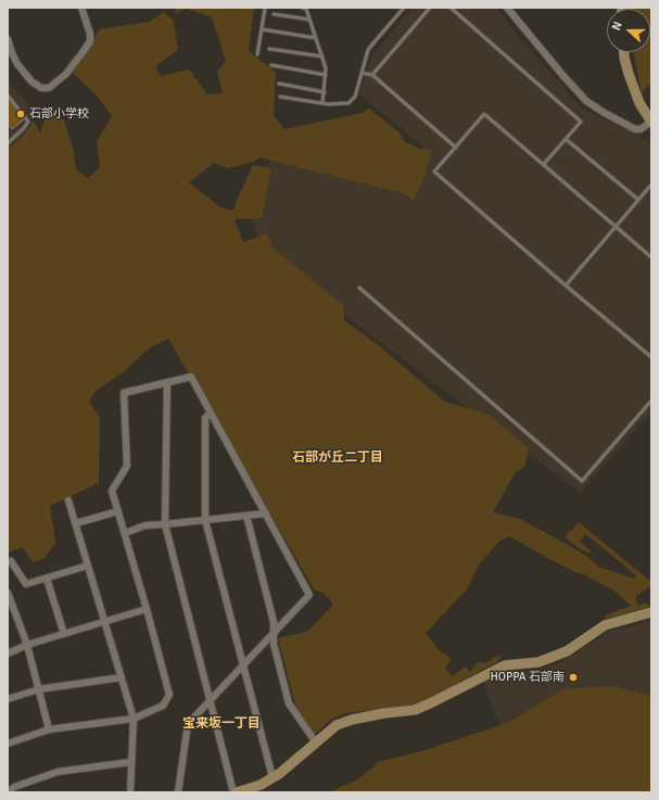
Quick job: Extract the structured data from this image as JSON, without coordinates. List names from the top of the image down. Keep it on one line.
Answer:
{"districts":["石部が丘二丁目","宝来坂一丁目"],"places":["石部小学校","HOPPA 石部南"],"north":"left"}
